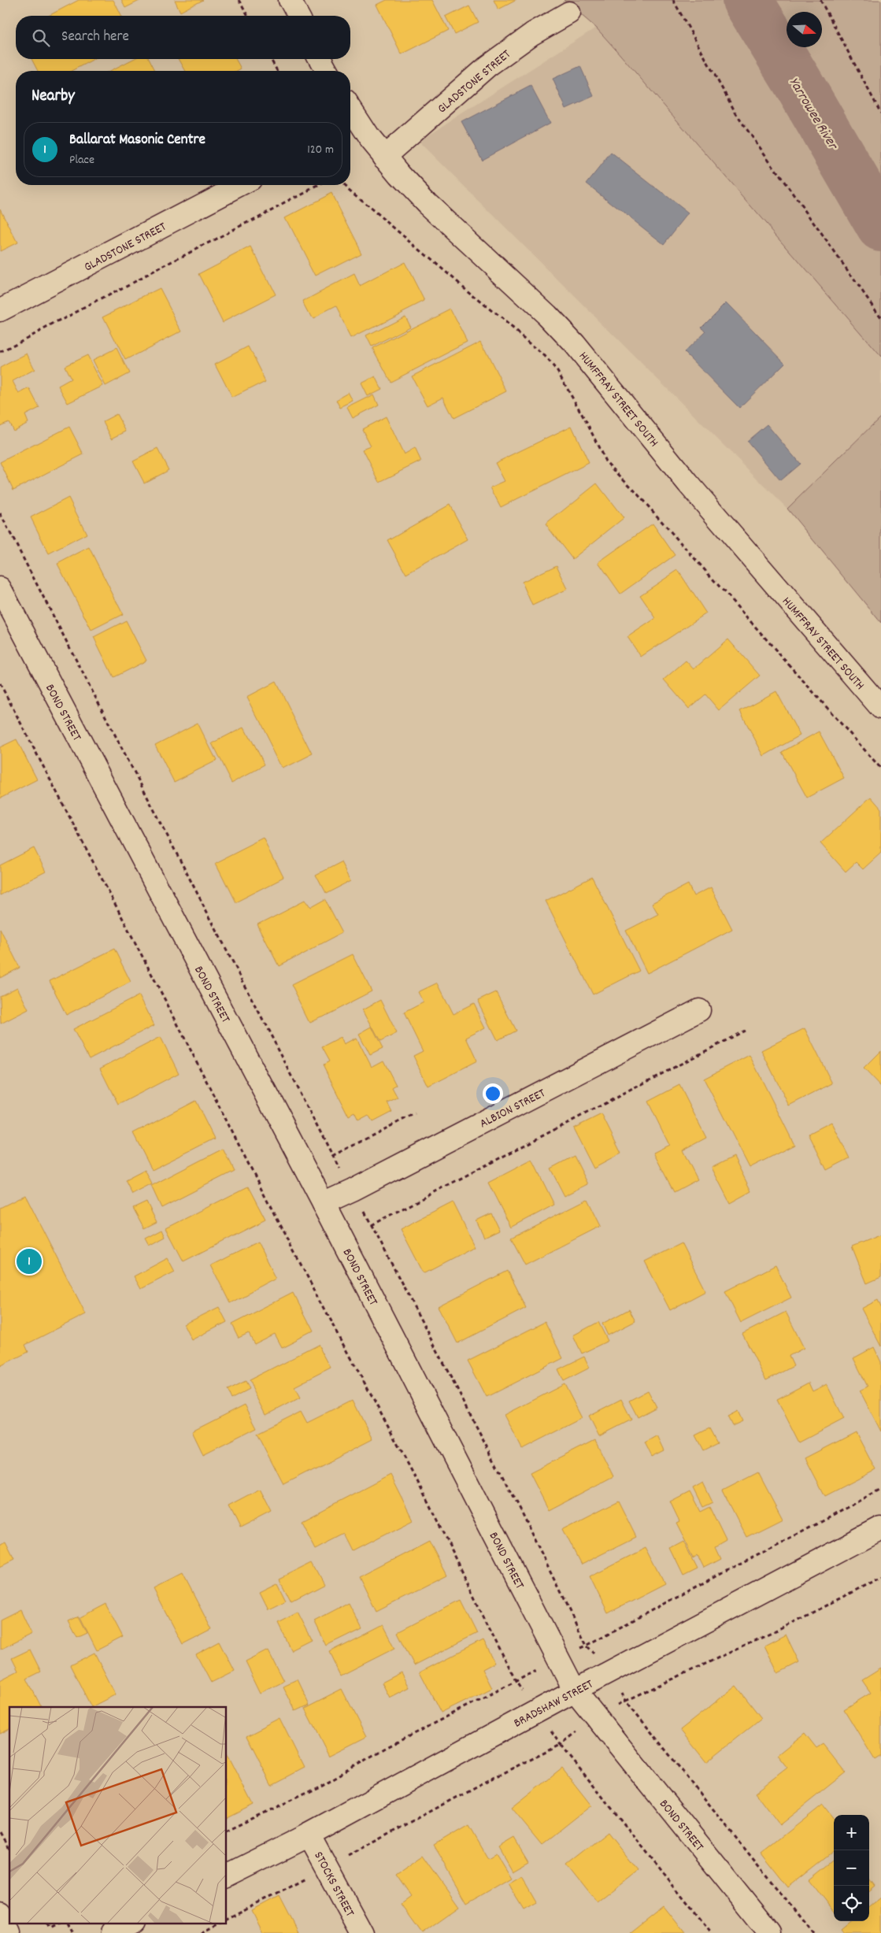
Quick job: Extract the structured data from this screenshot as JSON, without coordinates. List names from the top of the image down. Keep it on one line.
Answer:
{"streets":{"street":["GLADSTONE STREET","HUMFFRAY STREET SOUTH","BOND STREET","ALBION STREET","BRADSHAW STREET","STOCKS STREET"]},"crossings":[["GLADSTONE STREET","HUMFFRAY STREET SOUTH"],["BOND STREET","ALBION STREET"],["BOND STREET","BRADSHAW STREET"],["BRADSHAW STREET","STOCKS STREET"]],"water":["Yarrowee River"],"north":"right","page":{"search":"Search here","heading":"Nearby","list":[{"mark":"1","name":"Ballarat Masonic Centre","note":"Place","value":"120 m"}],"pins":"1","map_buttons":["+","−"]}}
